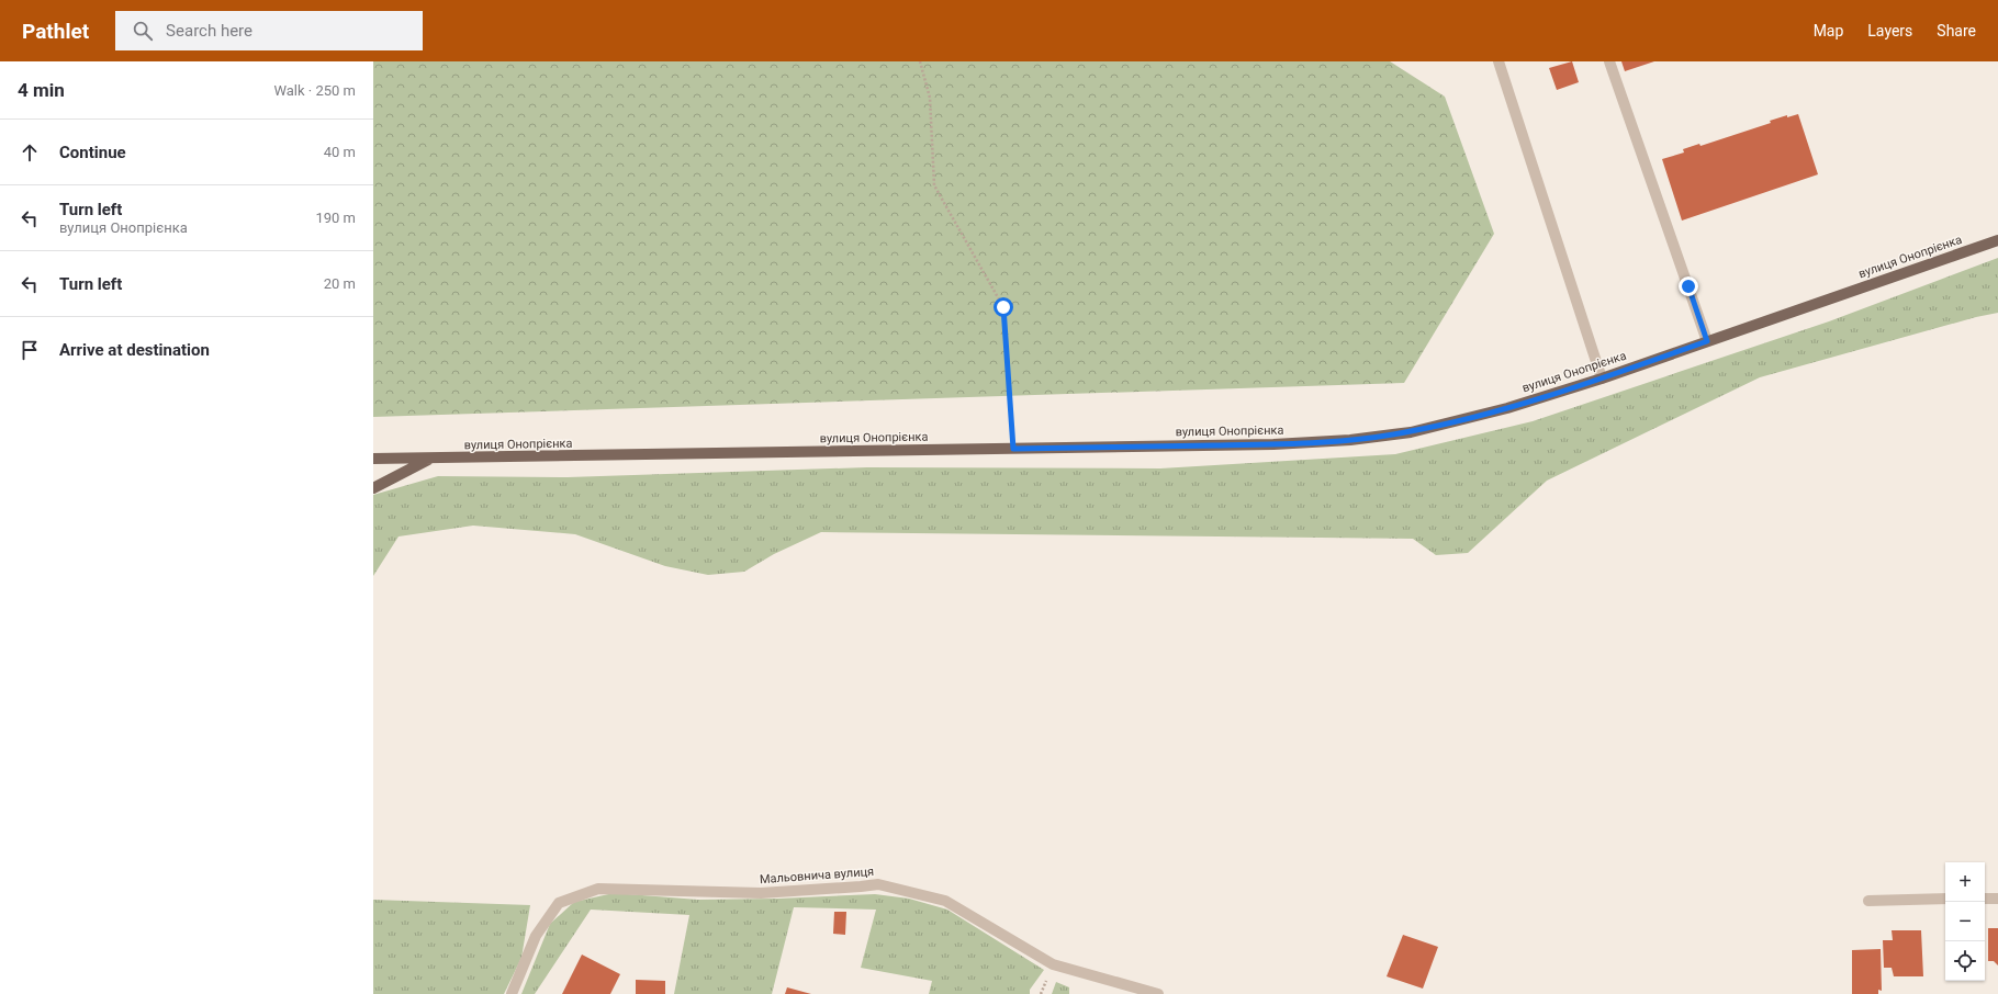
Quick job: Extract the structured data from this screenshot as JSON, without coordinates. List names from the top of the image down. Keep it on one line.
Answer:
{"streets":{"main road":["вулиця Онопрієнка"],"street":["Мальовнича вулиця"]},"page":{"header":"Pathlet","search":"Search here","nav":["Map","Layers","Share"],"heading":["4 min","Walk · 250 m"],"list":[["Continue","40 m"],["Turn left","вулиця Онопрієнка","190 m"],["Turn left","20 m"],"Arrive at destination"],"map_buttons":["+","−"]}}
